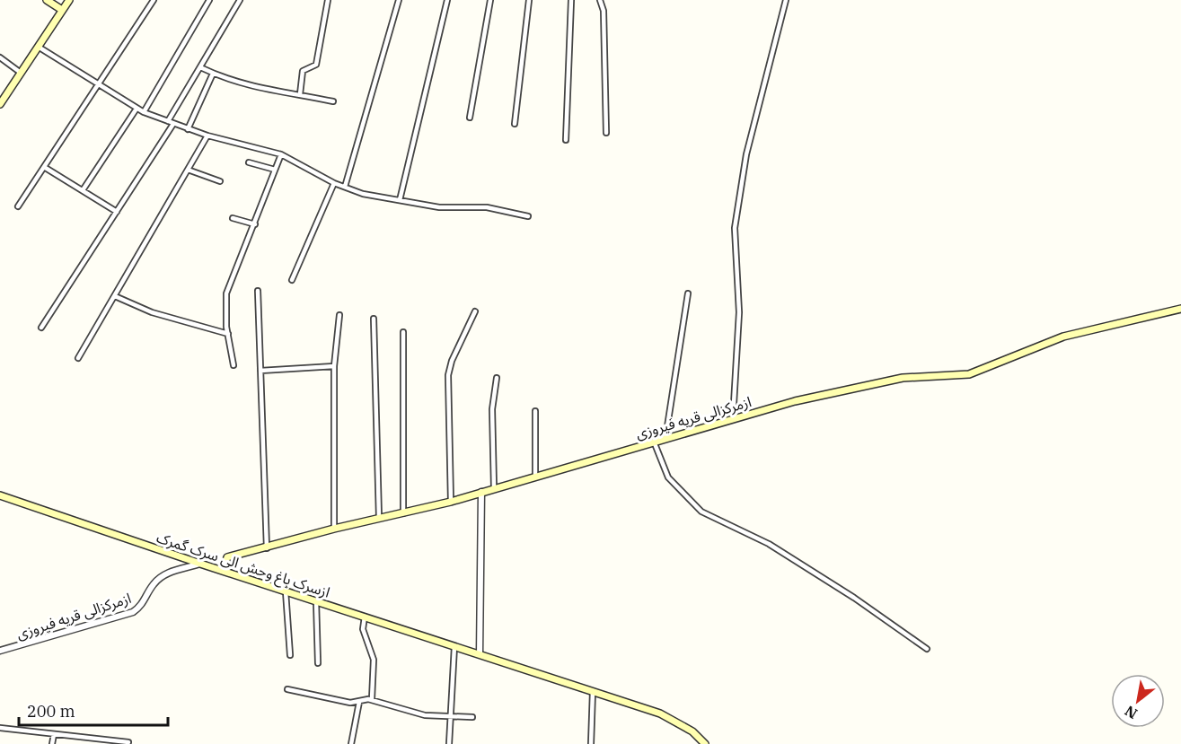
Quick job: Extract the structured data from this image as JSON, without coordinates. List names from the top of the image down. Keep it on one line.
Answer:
{"streets":{"main road":["ازمرکزالی قریه فیروزی","ازسرک باغ وحش الی سرک گمرک"]},"crossings":[["ازمرکزالی قریه فیروزی","ازسرک باغ وحش الی سرک گمرک"]],"scale_bar":"200 m","north":"bottom left"}
